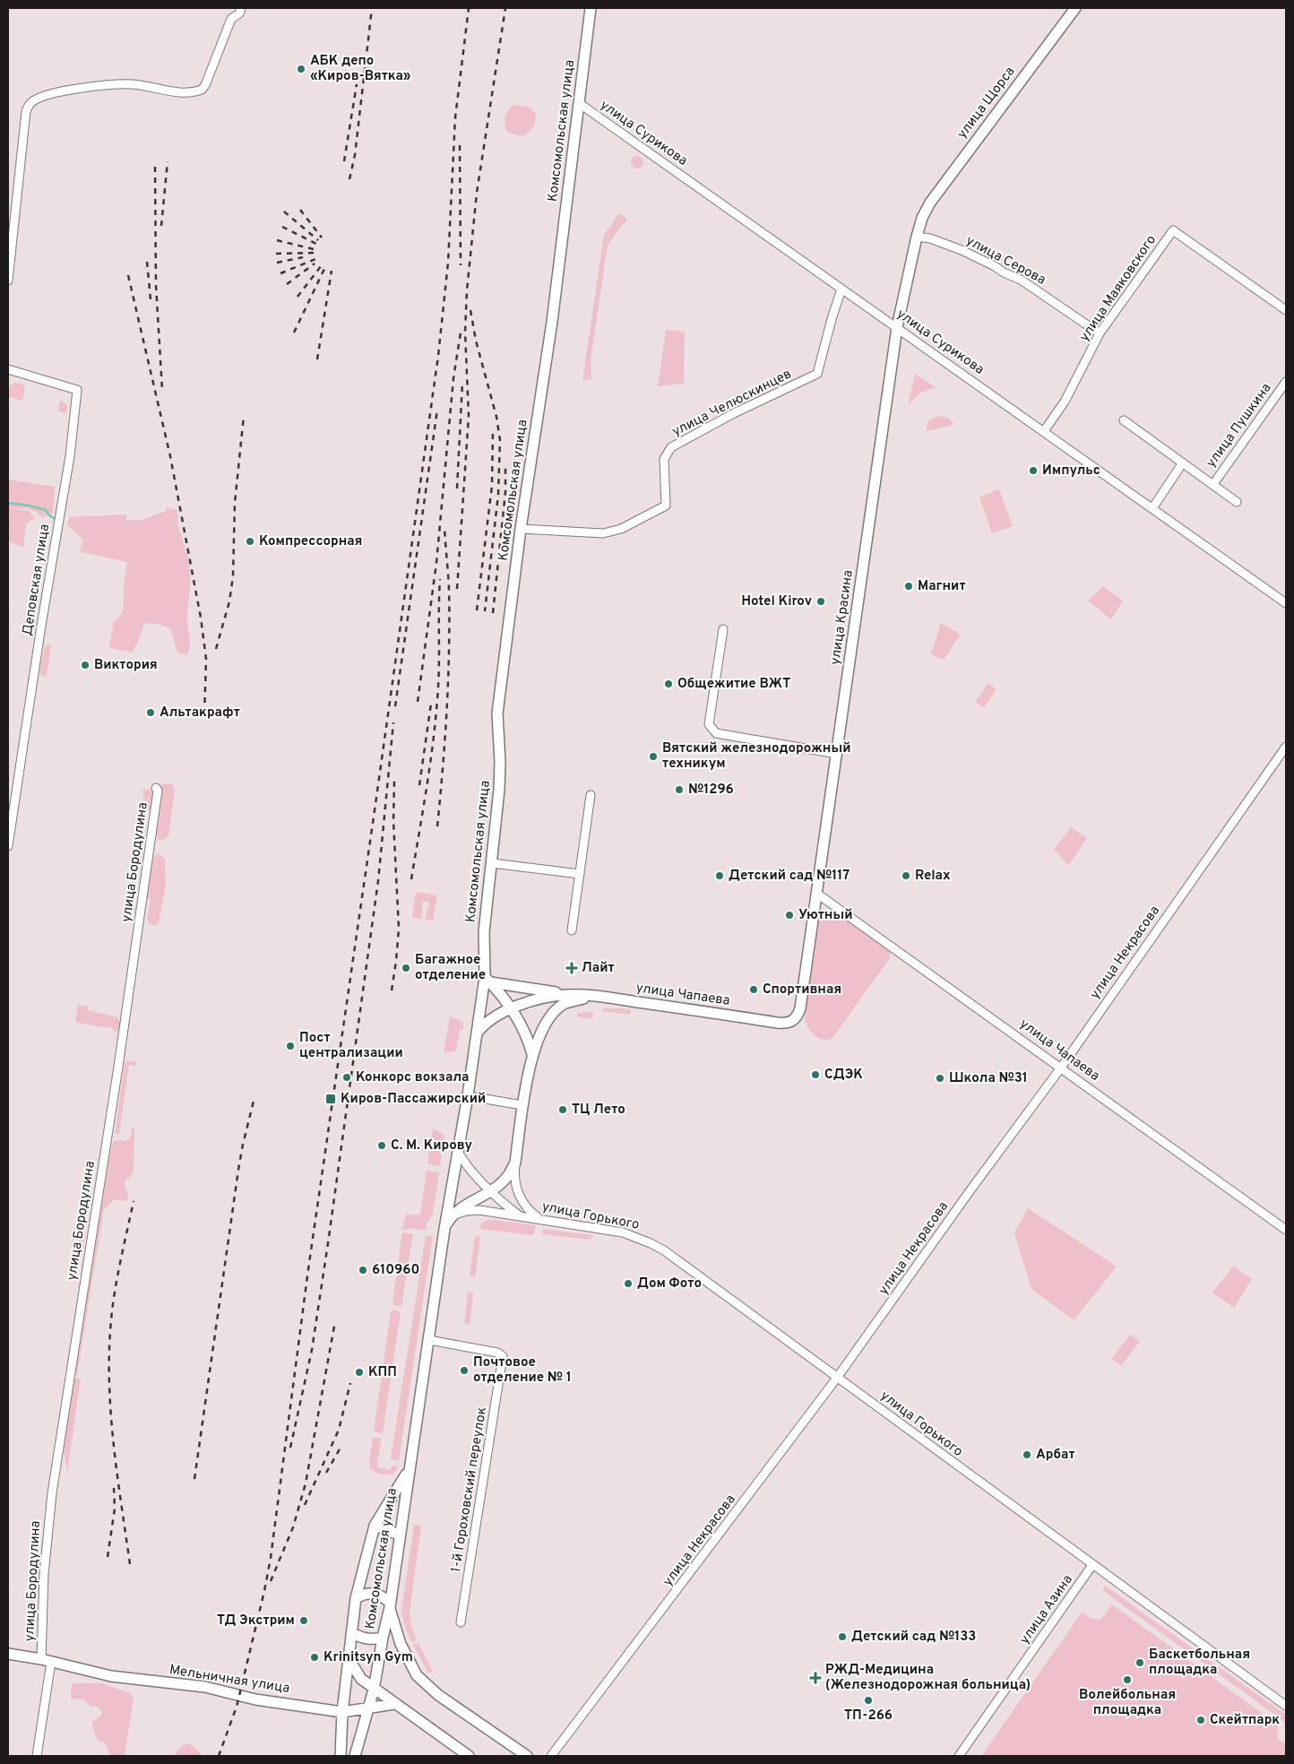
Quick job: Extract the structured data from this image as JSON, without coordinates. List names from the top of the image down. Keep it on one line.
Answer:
{"streets":{"main road":["улица Щорса","Комсомольская улица","улица Красина","улица Чапаева","Мельничная улица"],"street":["улица Сурикова","улица Серова","улица Маяковского","улица Челюскинцев","улица Пушкина","Деповская улица","улица Бородулина","улица Некрасова","улица Горького","1-й Гороховский переулок","улица Азина"]},"crossings":[["улица Щорса","улица Красина"],["Комсомольская улица","улица Сурикова"],["Комсомольская улица","улица Челюскинцев"],["Комсомольская улица","улица Чапаева"],["Комсомольская улица","улица Горького"],["Комсомольская улица","1-й Гороховский переулок"],["Комсомольская улица","Мельничная улица"],["улица Сурикова","улица Маяковского"],["улица Сурикова","улица Челюскинцев"],["улица Сурикова","улица Красина"],["улица Серова","улица Маяковского"],["улица Серова","улица Красина"],["улица Красина","улица Чапаева"],["улица Бородулина","Мельничная улица"],["улица Некрасова","улица Чапаева"],["улица Некрасова","улица Горького"],["улица Горького","улица Азина"]],"places":{"other":["АБК депо «Киров-Вятка»","Импульс","Компрессорная","Магнит","Hotel Kirov","Виктория","Общежитие ВЖТ","Альтакрафт","Вятский железнодорожный техникум","№1296","Детский сад №117","Relax","Уютный","Багажное отделение","Спортивная","Пост централизации","СДЭК","Конкорс вокзала","Школа №31","ТЦ Лето","С. М. Кирову","610960","Дом Фото","Почтовое отделение № 1","КПП","Арбат","ТД Экстрим","Детский сад №133","Krinitsyn Gym","Баскетбольная площадка","Волейбольная площадка","ТП-266","Скейтпарк"],"health":["Лайт","РЖД-Медицина (Железнодорожная больница)"],"transit":["Киров-Пассажирский"]}}
